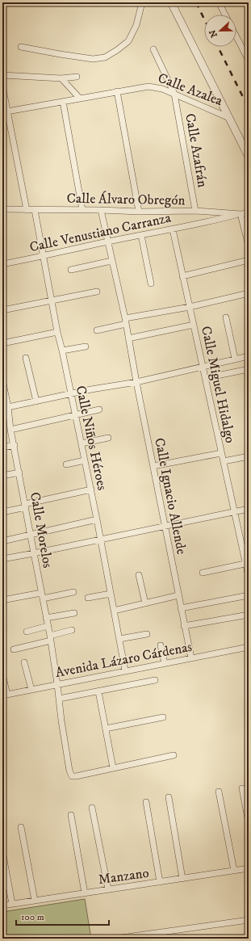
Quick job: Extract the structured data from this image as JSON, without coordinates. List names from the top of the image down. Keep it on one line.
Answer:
{"streets":{"street":["Calle Azalea","Calle Azafrán","Calle Álvaro Obregón","Calle Venustiano Carranza","Calle Miguel Hidalgo","Calle Niños Héroes","Calle Ignacio Allende","Calle Morelos","Avenida Lázaro Cárdenas","Manzano"]},"crossings":[["Calle Azalea","Calle Azafrán"],["Calle Azafrán","Calle Álvaro Obregón"],["Calle Álvaro Obregón","Calle Venustiano Carranza"],["Calle Álvaro Obregón","Calle Niños Héroes"],["Calle Álvaro Obregón","Calle Ignacio Allende"],["Calle Venustiano Carranza","Calle Miguel Hidalgo"],["Calle Venustiano Carranza","Calle Niños Héroes"],["Calle Venustiano Carranza","Calle Ignacio Allende"],["Calle Niños Héroes","Avenida Lázaro Cárdenas"],["Calle Ignacio Allende","Avenida Lázaro Cárdenas"],["Calle Morelos","Avenida Lázaro Cárdenas"]],"scale_bar":"100 m","north":"left"}
